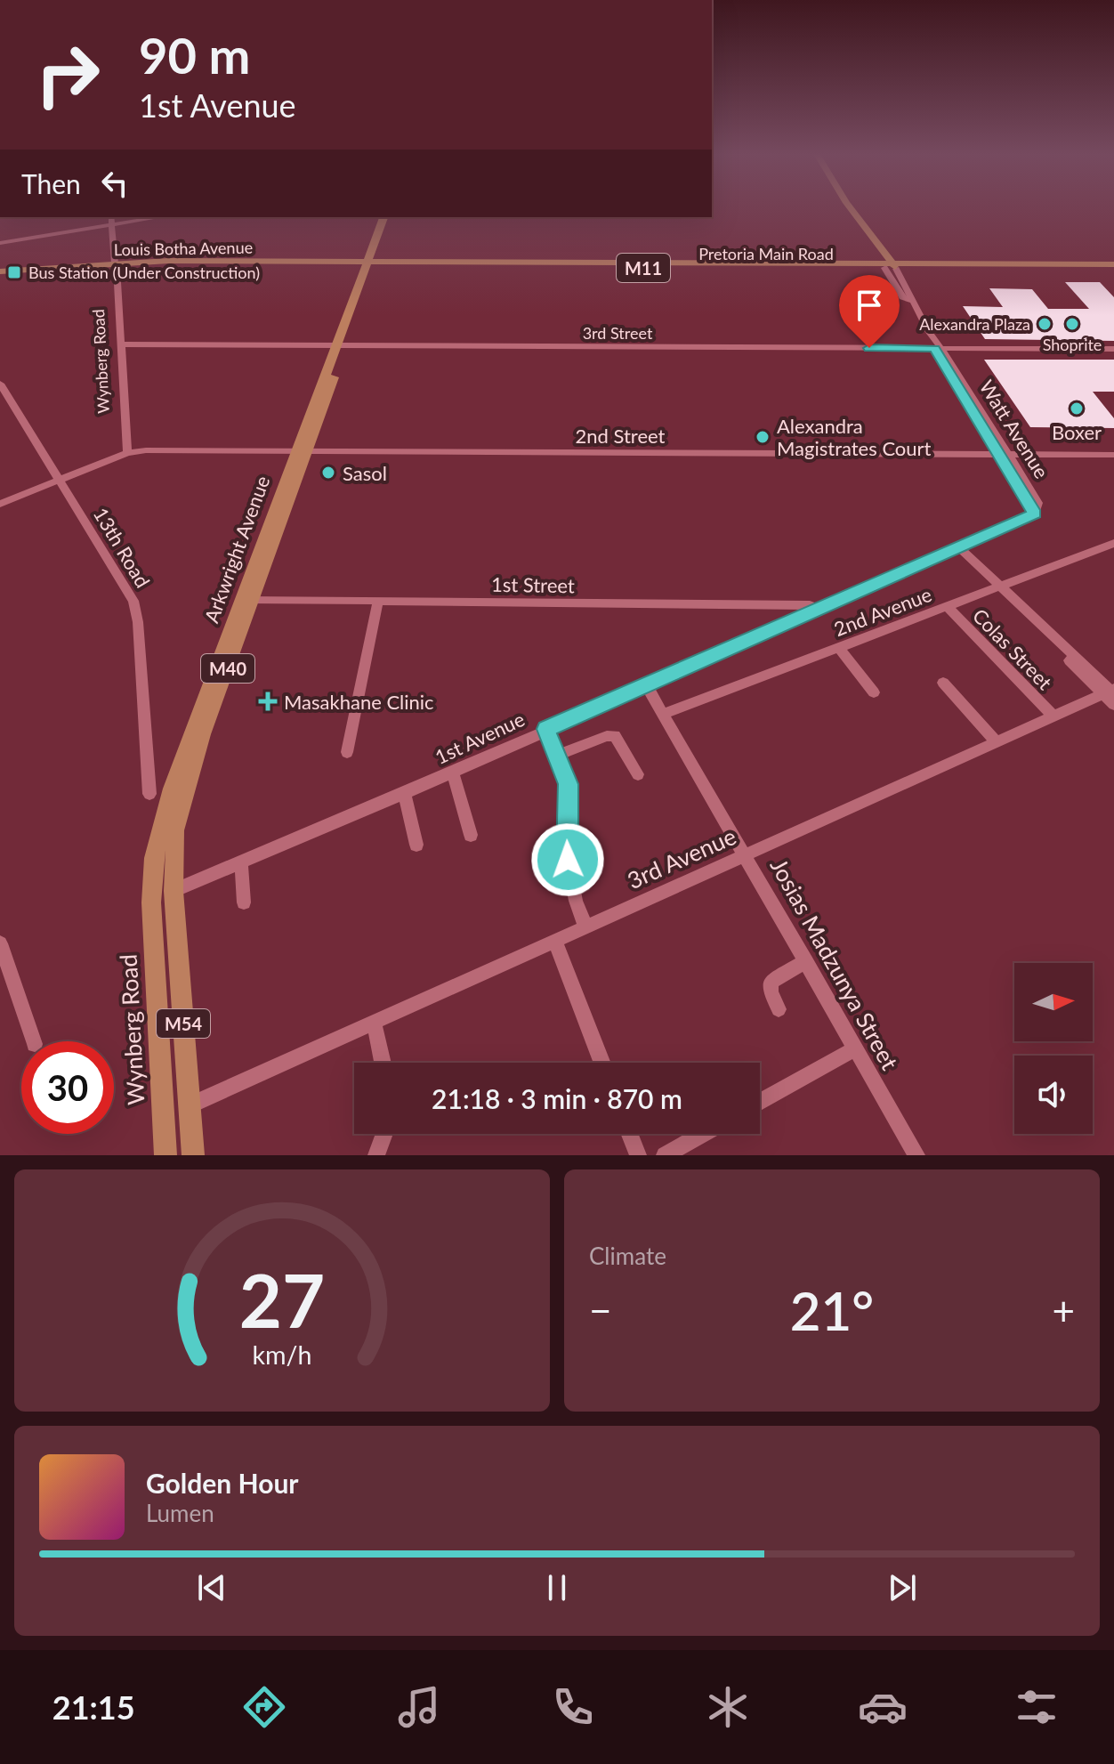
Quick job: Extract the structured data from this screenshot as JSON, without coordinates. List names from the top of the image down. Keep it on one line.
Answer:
{"streets":{"main road":["Louis Botha Avenue","Pretoria Main Road","M11","Wynberg Road","Watt Avenue","Arkwright Avenue","M40","M54"],"street":["3rd Street","2nd Street","13th Road","1st Street","2nd Avenue","Colas Street","1st Avenue","3rd Avenue","Josias Madzunya Street"]},"crossings":[["Louis Botha Avenue","Wynberg Road"],["Louis Botha Avenue","Arkwright Avenue"],["Pretoria Main Road","Watt Avenue"],["3rd Street","Wynberg Road"],["3rd Street","Watt Avenue"],["3rd Street","Arkwright Avenue"],["Wynberg Road","2nd Street"],["Wynberg Road","Arkwright Avenue"],["Watt Avenue","2nd Street"],["Watt Avenue","1st Avenue"],["2nd Street","Arkwright Avenue"],["Arkwright Avenue","1st Street"],["Arkwright Avenue","1st Avenue"],["Arkwright Avenue","M54"],["1st Street","1st Avenue"],["2nd Avenue","Colas Street"],["2nd Avenue","Josias Madzunya Street"],["Colas Street","3rd Avenue"],["1st Avenue","Josias Madzunya Street"],["1st Avenue","M54"],["3rd Avenue","Josias Madzunya Street"],["3rd Avenue","M54"]],"places":{"transit":["Bus Station (Under Construction)"],"other":["Alexandra Plaza","Shoprite","Boxer","Alexandra Magistrates Court","Sasol"],"health":["Masakhane Clinic"]},"north":"right","page":{"turn":["90 m","1st Avenue"],"then":"Then","limit":"30","trip":"21:18 · 3 min · 870 m","tile":"Climate","heat":["−","21°","+"],"song":["Golden Hour","Lumen"],"tabs":"21:15","gauge":["27","km/h"]}}
